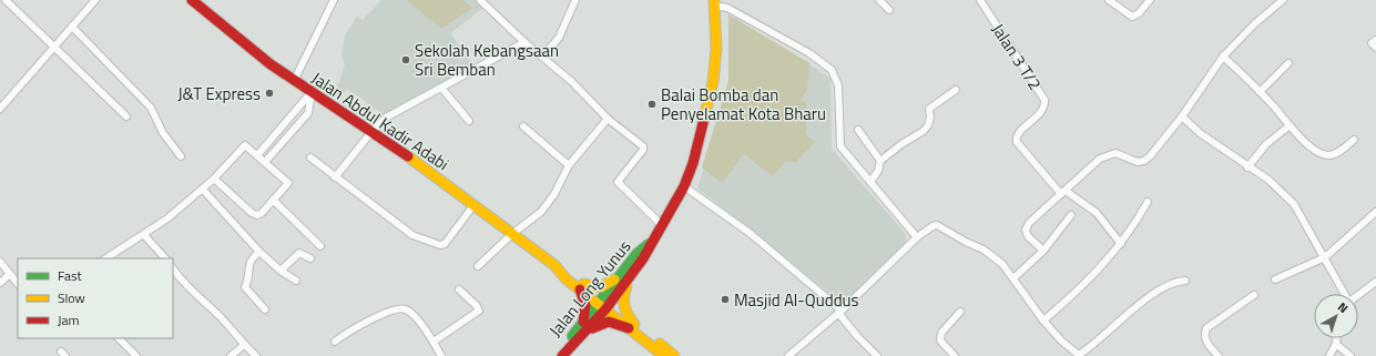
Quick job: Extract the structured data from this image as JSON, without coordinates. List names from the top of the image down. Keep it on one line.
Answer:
{"streets":{"main road":["Jalan Abdul Kadir Adabi","Jalan Long Yunus"],"street":["Jalan 3 T/2"]},"crossings":[["Jalan Abdul Kadir Adabi","Jalan Long Yunus"]],"places":["Sekolah Kebangsaan Sri Bemban","J&T Express","Balai Bomba dan Penyelamat Kota Bharu","Masjid Al-Quddus"],"legend":["Fast","Slow","Jam"],"north":"top right"}
